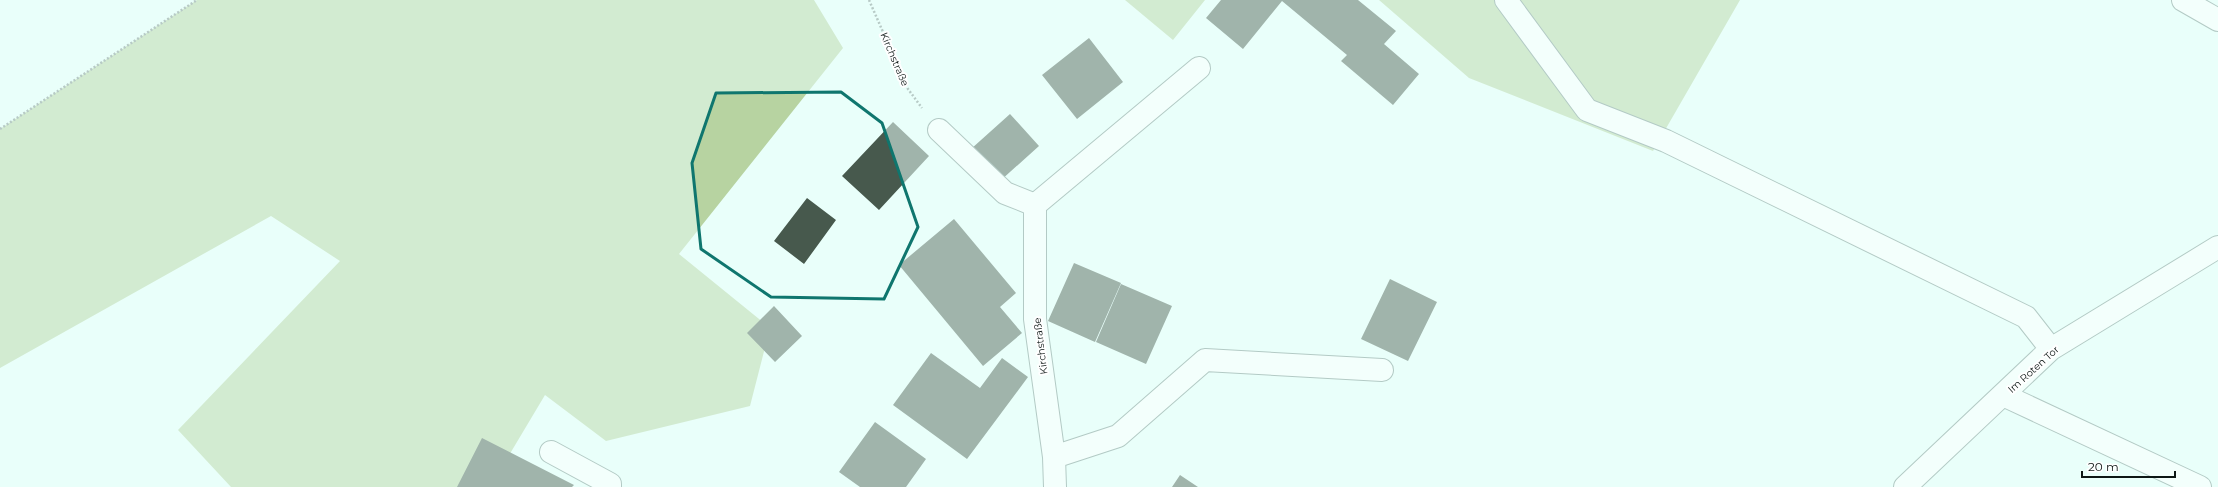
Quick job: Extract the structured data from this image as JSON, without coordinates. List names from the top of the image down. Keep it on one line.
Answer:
{"streets":{"street":["Kirchstraße","Im Roten Tor"]},"scale_bar":"20 m"}
